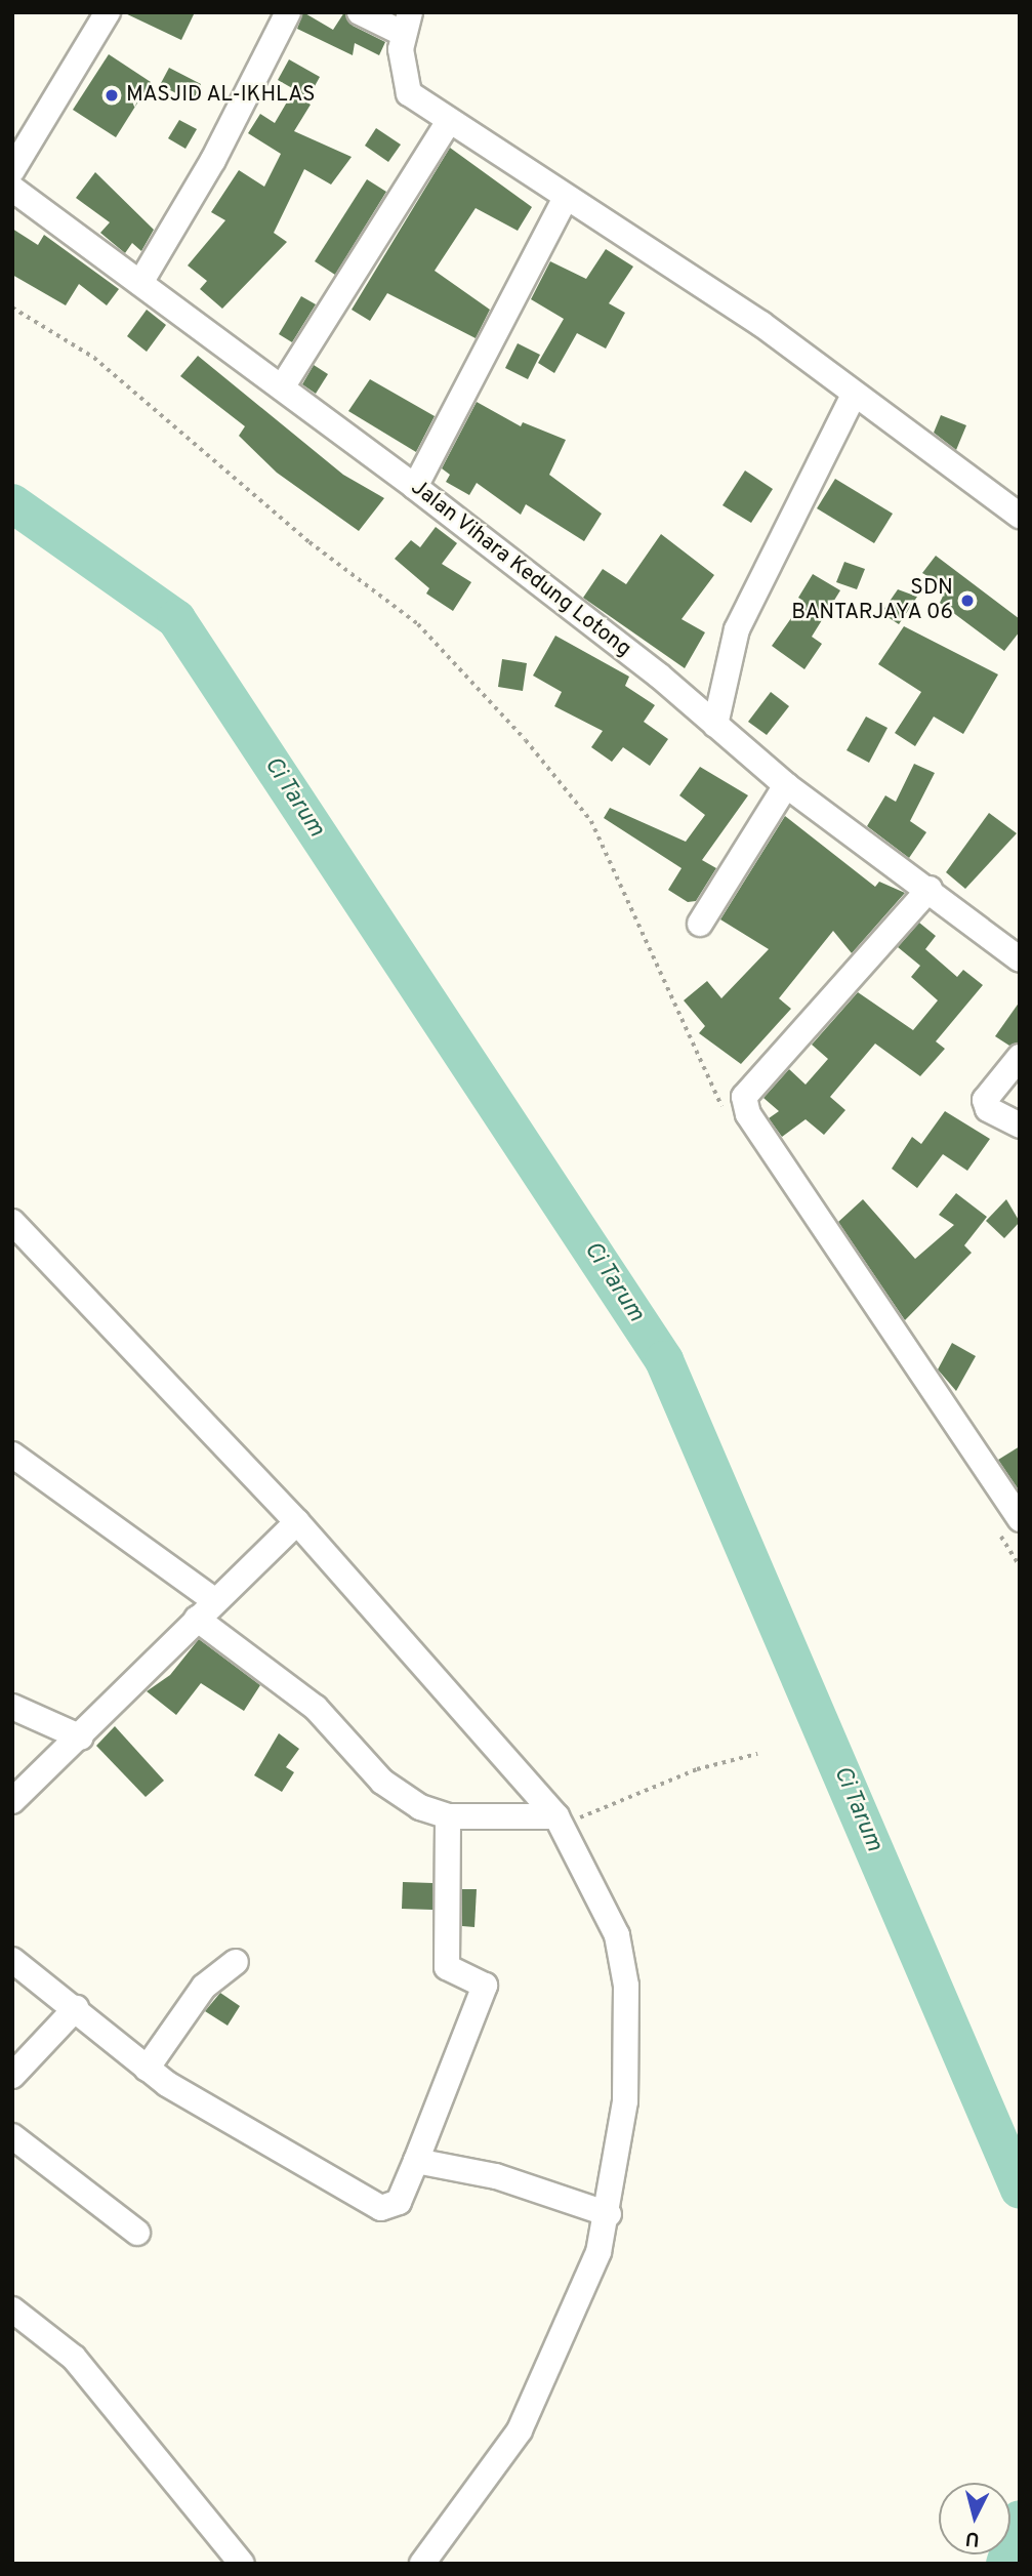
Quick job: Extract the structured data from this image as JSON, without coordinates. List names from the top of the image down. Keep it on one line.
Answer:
{"streets":{"street":["Jalan Vihara Kedung Lotong"]},"water":["Ci Tarum"],"places":["MASJID AL-IKHLAS","SDN BANTARJAYA 06"],"north":"bottom"}
